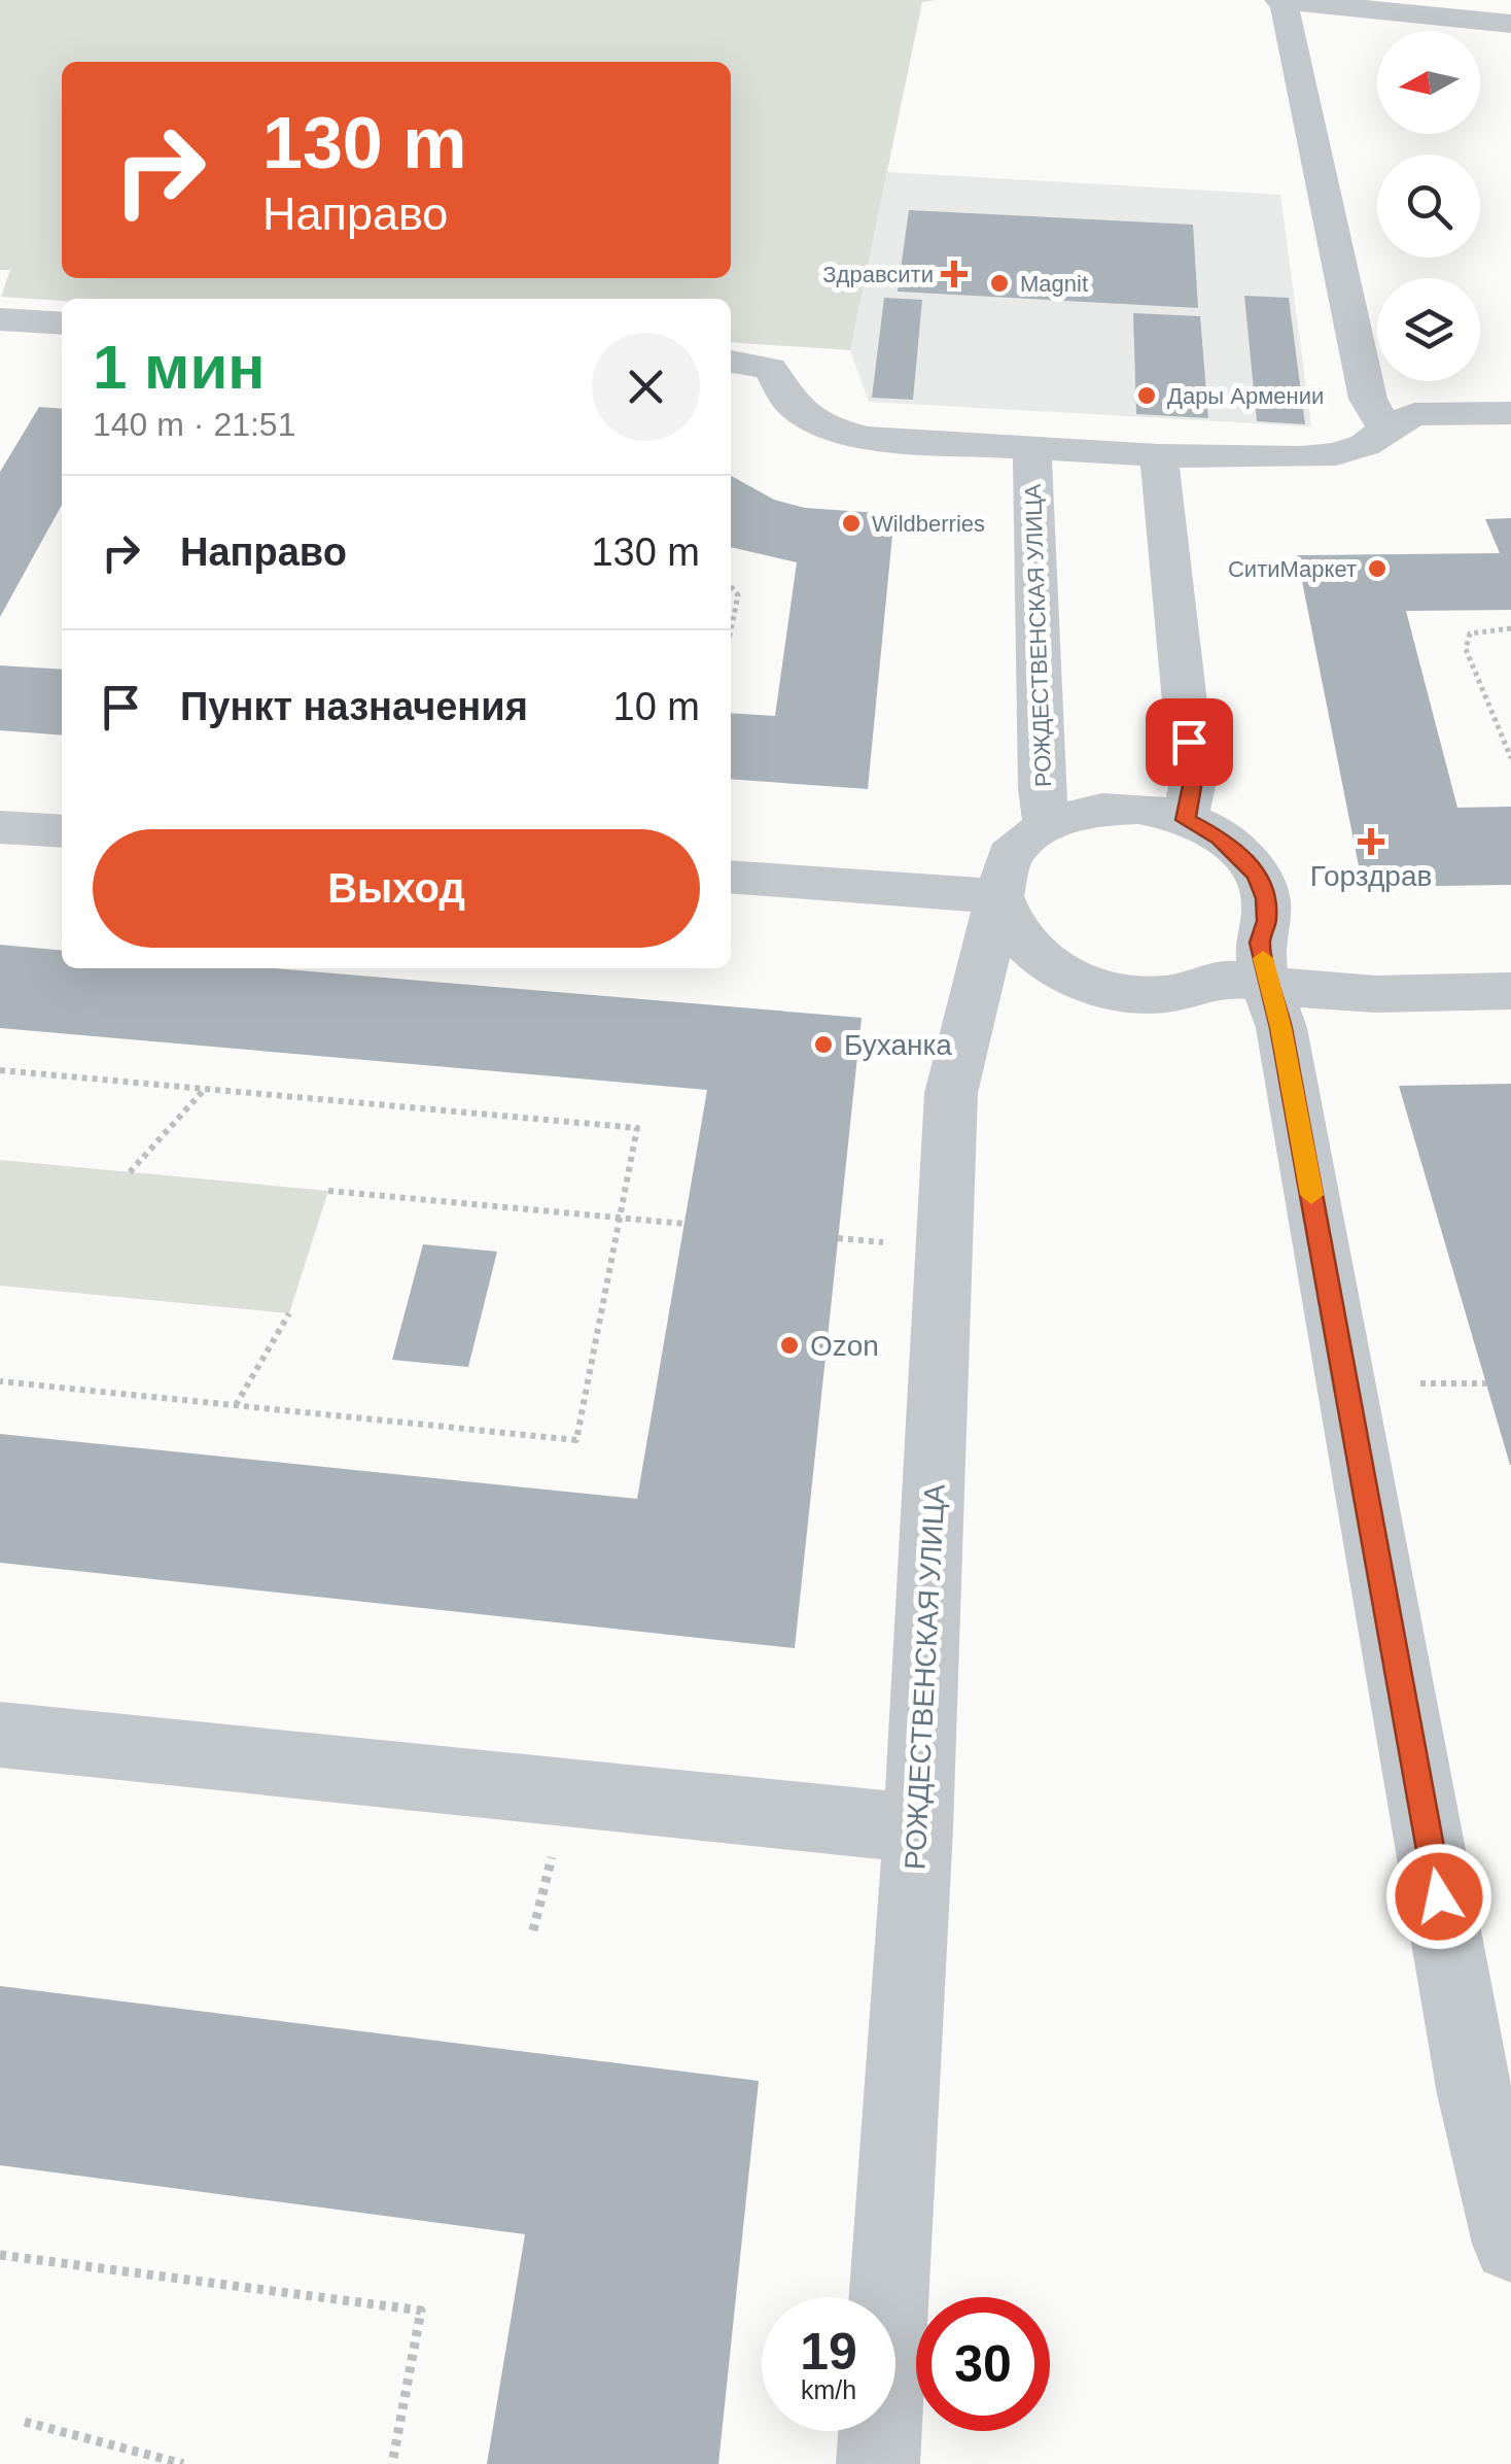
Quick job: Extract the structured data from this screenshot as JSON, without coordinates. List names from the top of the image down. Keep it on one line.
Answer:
{"streets":{"street":["РОЖДЕСТВЕНСКАЯ УЛИЦА"]},"places":{"health":["Здравсити","Горздрав"],"other":["Magnit","Дары Армении","Wildberries","СитиМаркет","Буханка","Ozon"]},"north":"left","page":{"turn":["130 m","Направо"],"heading":["1 мин","140 m · 21:51"],"list":[{"name":"Направо","value":"130 m"},{"name":"Пункт назначения","value":"10 m"}],"buttons":"Выход","speed":"19 km/h","limit":"30"}}
